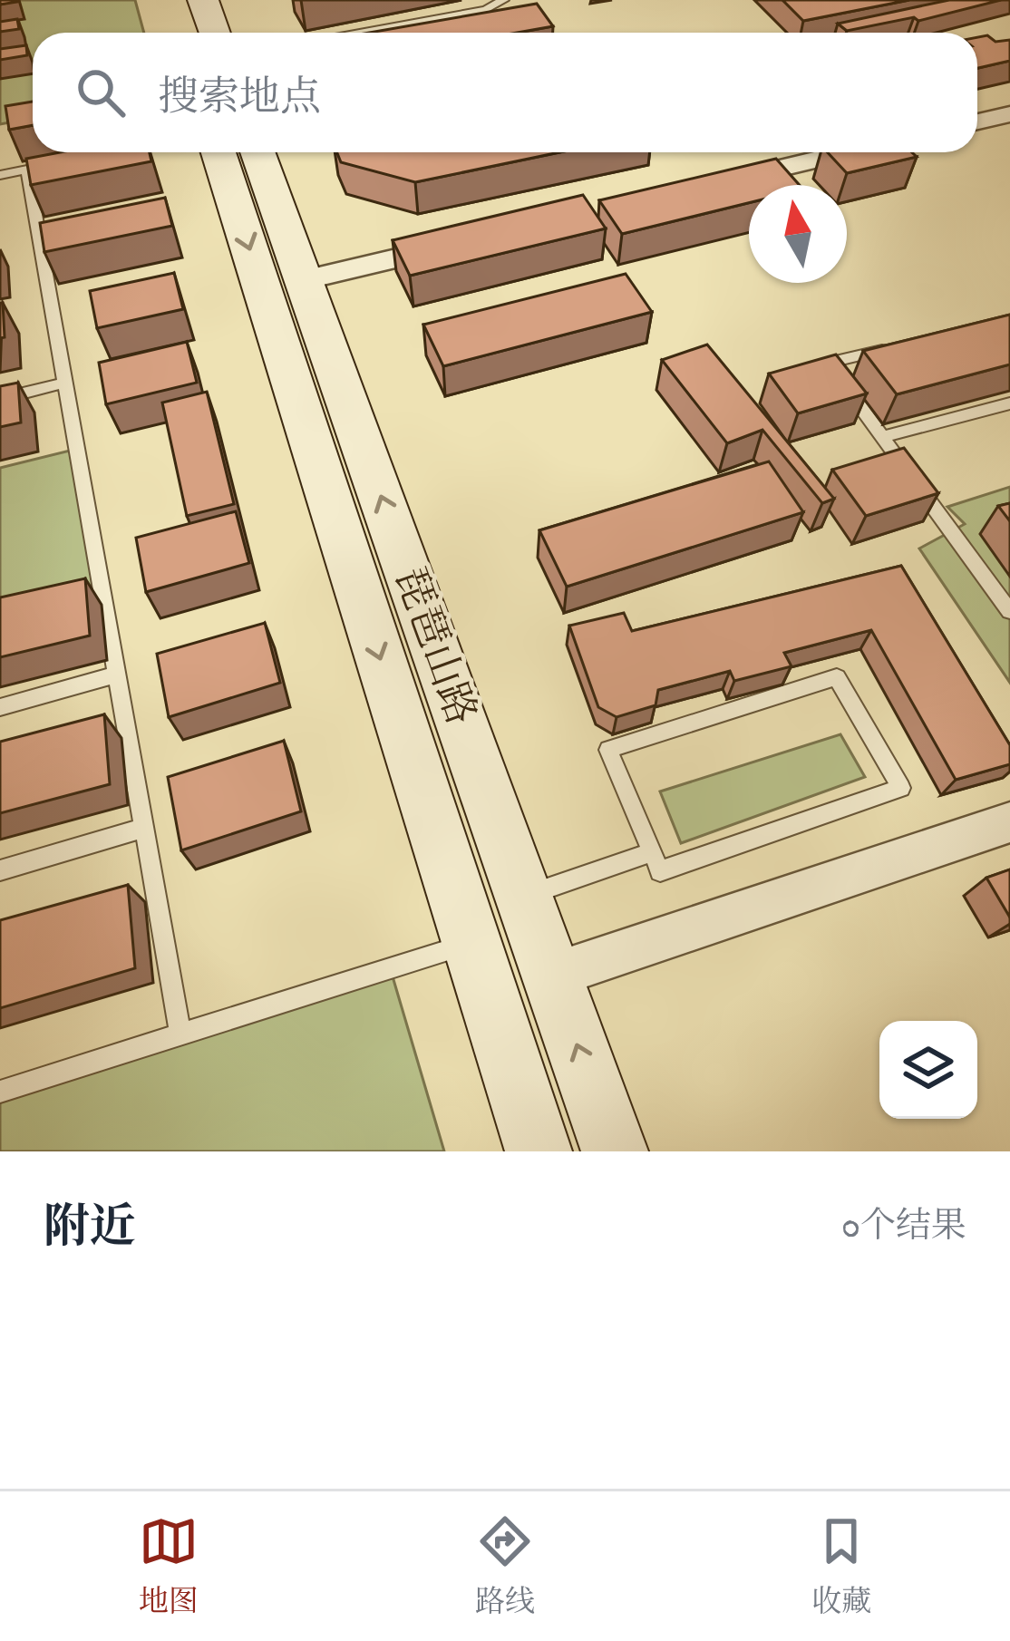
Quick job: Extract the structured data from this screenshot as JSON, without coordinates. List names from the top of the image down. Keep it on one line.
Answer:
{"streets":{"main road":["琵琶山路"]},"north":"top","page":{"search":"搜索地点","heading":["附近","0个结果"],"nav":["地图","路线","收藏"]}}
